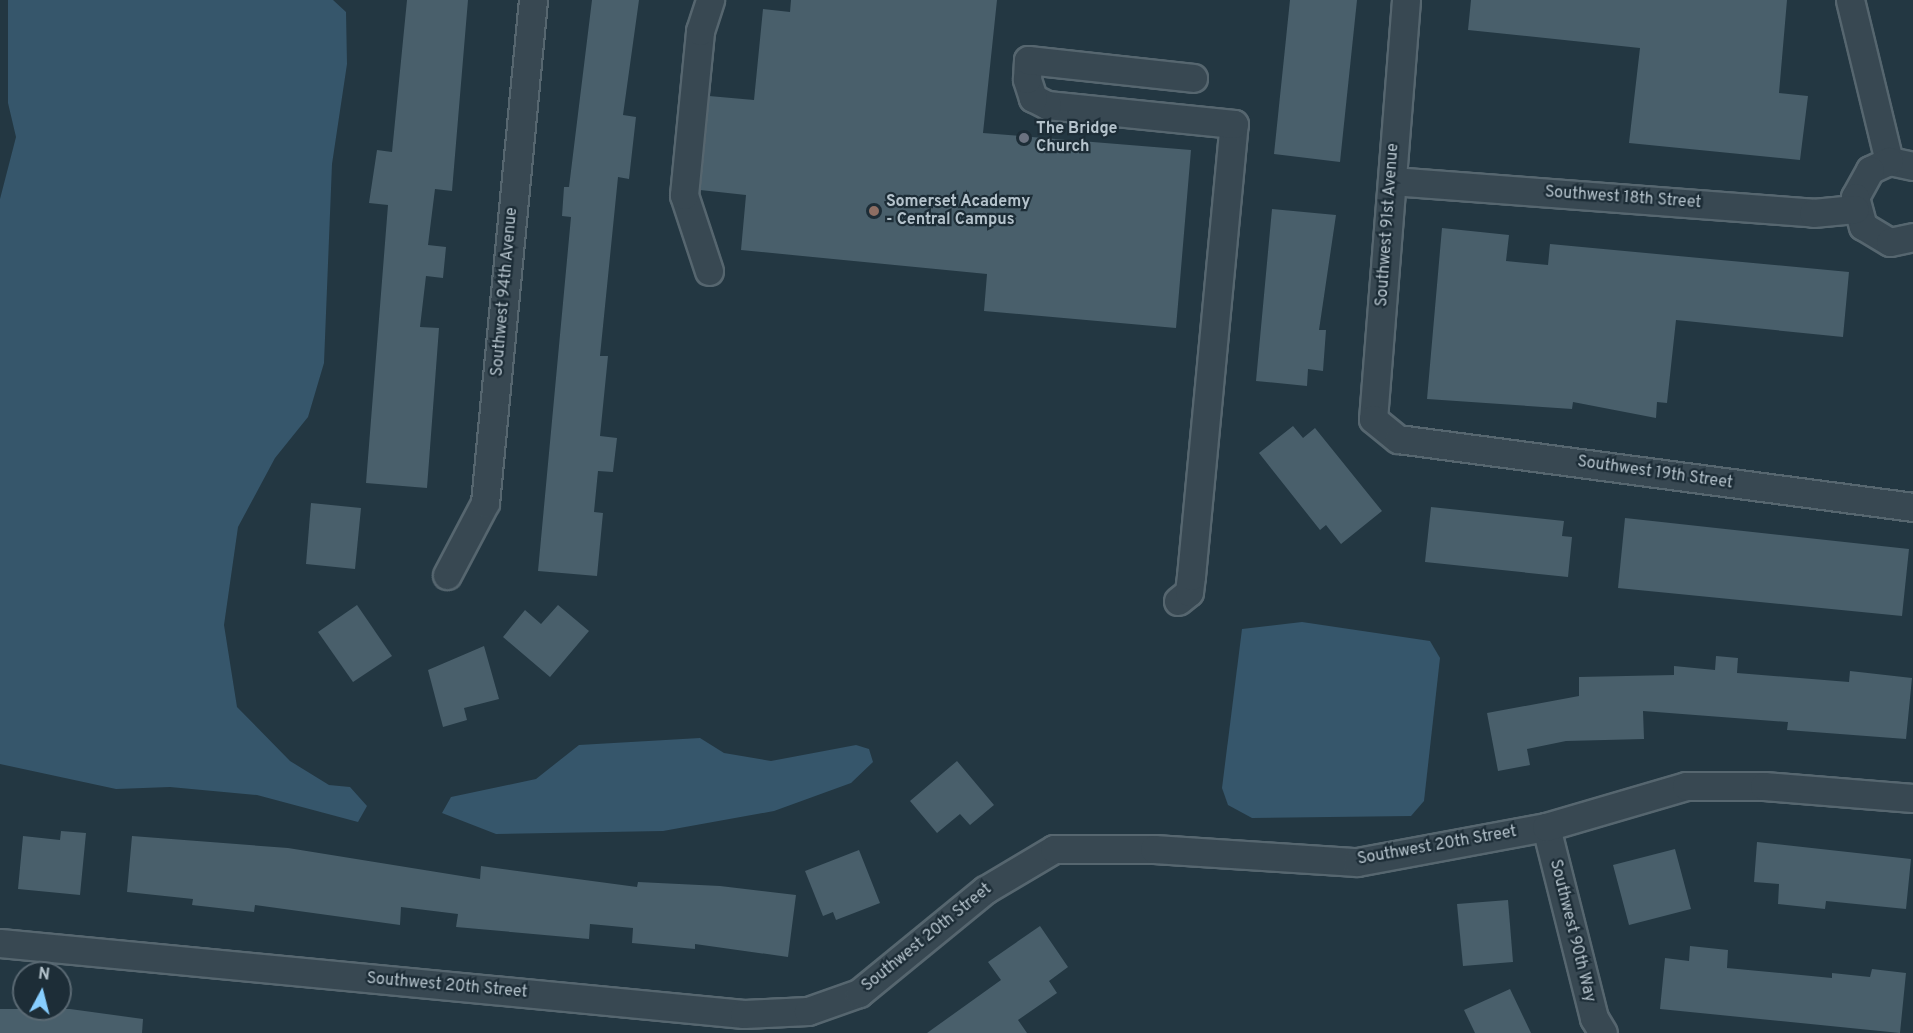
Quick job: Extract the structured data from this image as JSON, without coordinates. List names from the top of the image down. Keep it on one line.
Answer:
{"streets":{"street":["Southwest 18th Street","Southwest 91st Avenue","Southwest 94th Avenue","Southwest 19th Street","Southwest 20th Street","Southwest 90th Way"]},"crossings":[["Southwest 18th Street","Southwest 91st Avenue"],["Southwest 91st Avenue","Southwest 19th Street"],["Southwest 20th Street","Southwest 90th Way"]],"places":["The Bridge Church","Somerset Academy - Central Campus"],"north":"top"}
